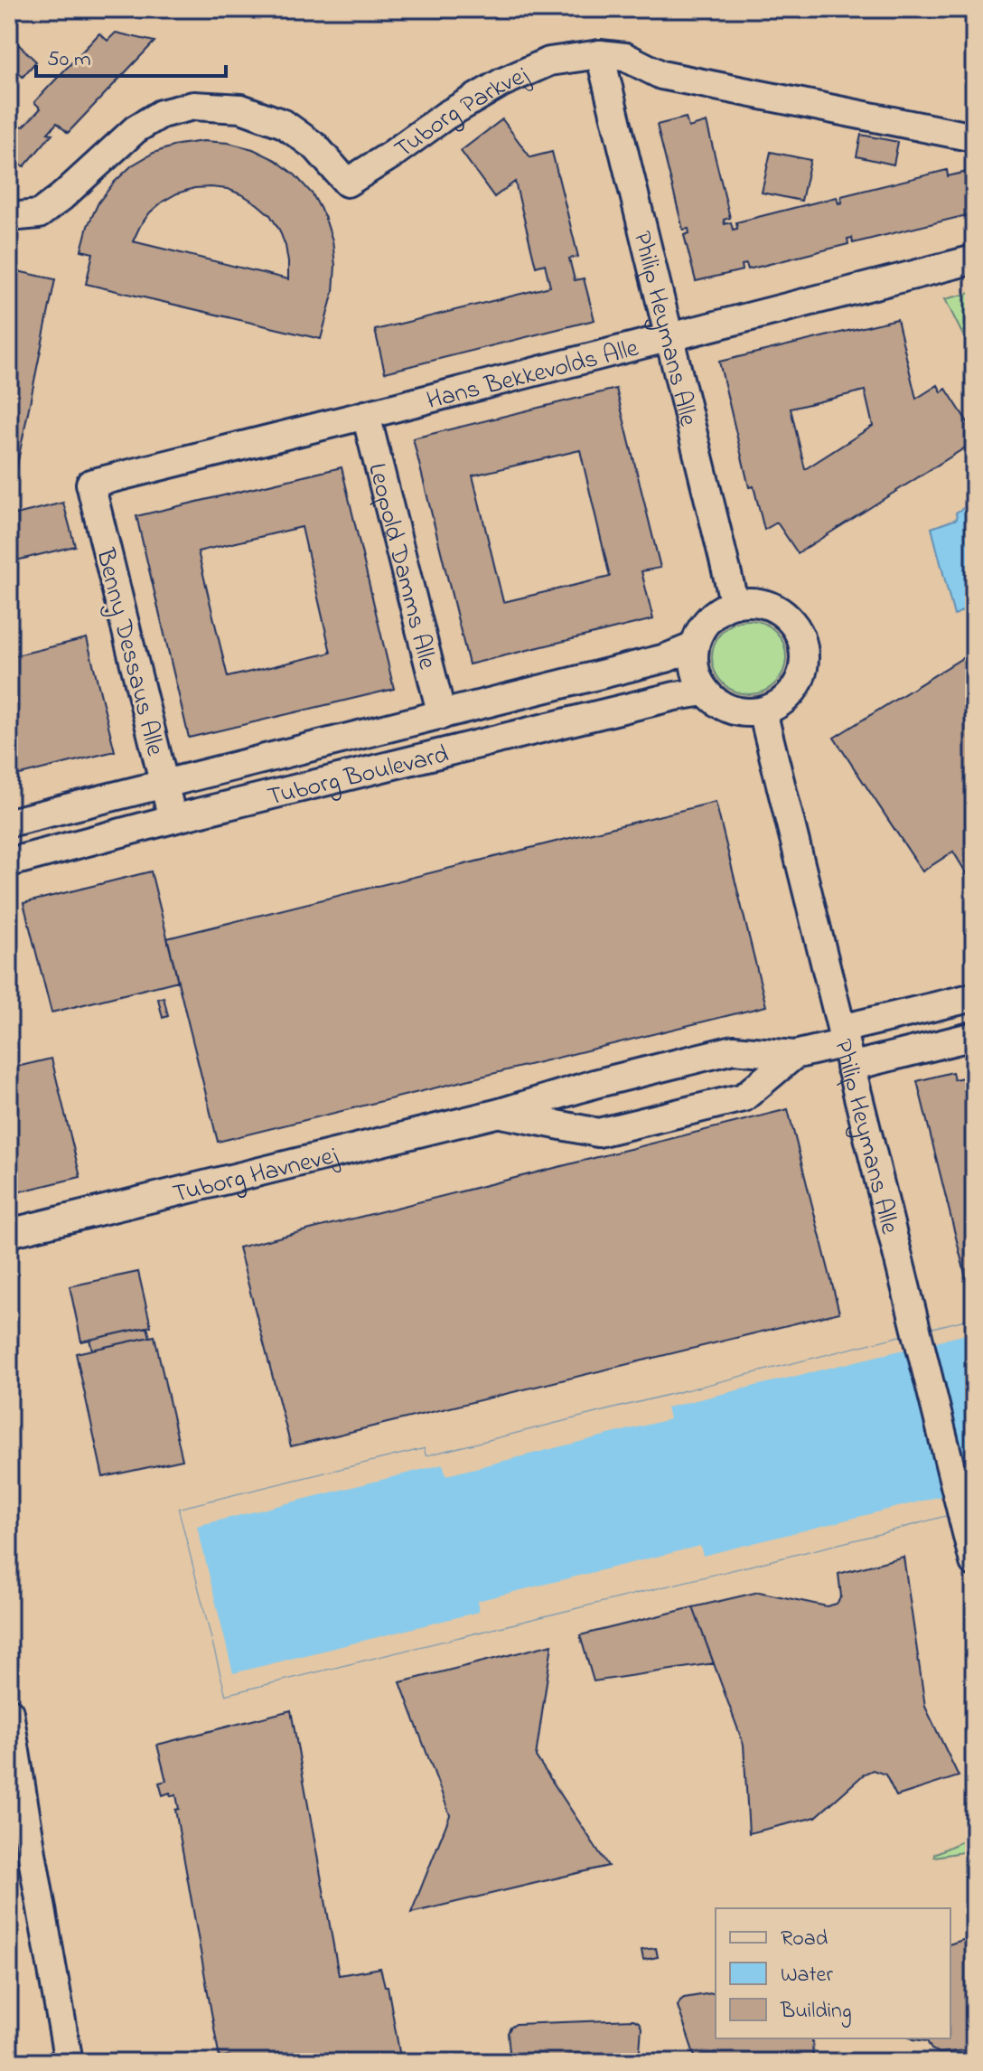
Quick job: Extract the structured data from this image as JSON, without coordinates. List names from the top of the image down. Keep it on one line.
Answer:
{"streets":{"street":["Tuborg Parkvej","Philip Heymans Alle","Hans Bekkevolds Alle","Leopold Damms Alle","Benny Dessaus Alle","Tuborg Boulevard","Tuborg Havnevej"]},"crossings":[["Tuborg Parkvej","Philip Heymans Alle"],["Philip Heymans Alle","Hans Bekkevolds Alle"],["Philip Heymans Alle","Tuborg Boulevard"],["Philip Heymans Alle","Tuborg Havnevej"],["Hans Bekkevolds Alle","Leopold Damms Alle"],["Hans Bekkevolds Alle","Benny Dessaus Alle"],["Leopold Damms Alle","Tuborg Boulevard"],["Benny Dessaus Alle","Tuborg Boulevard"]],"legend":["Road","Water","Building"],"scale_bar":"50 m"}
